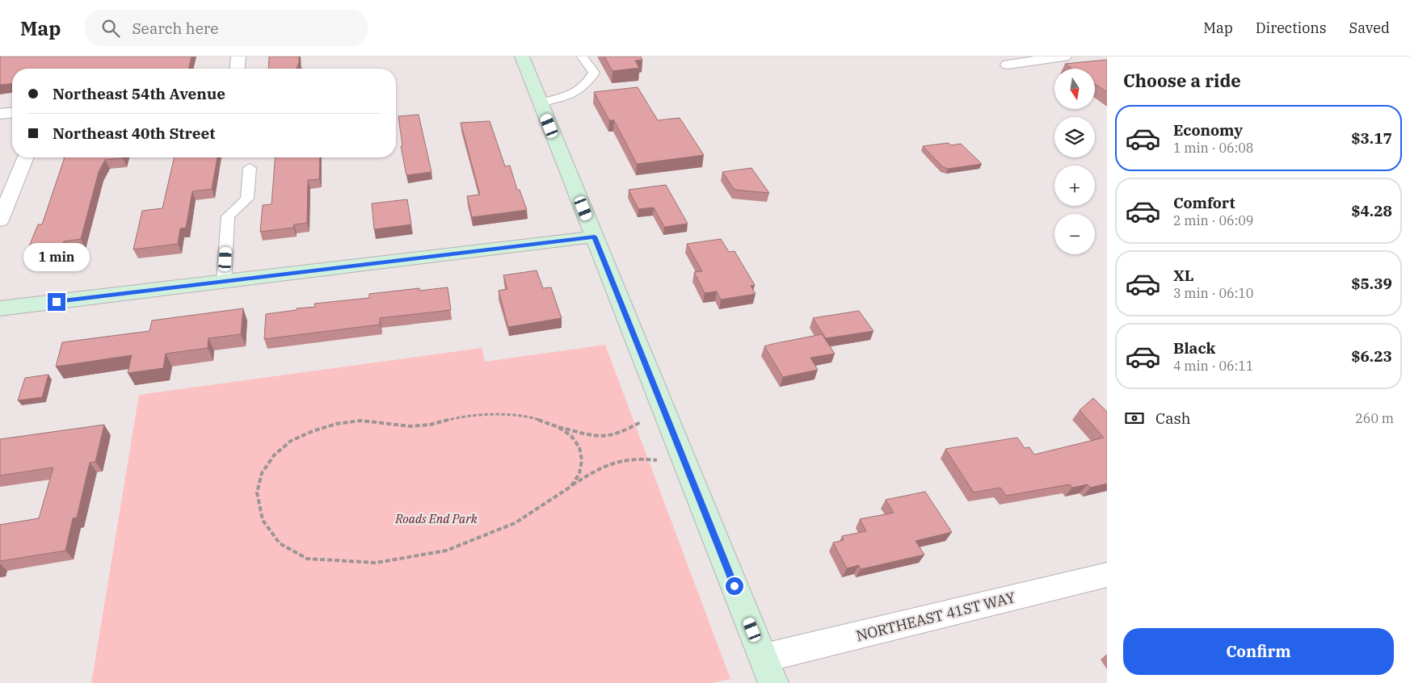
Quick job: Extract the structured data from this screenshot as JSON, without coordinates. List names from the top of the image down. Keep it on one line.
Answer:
{"streets":{"street":["NORTHEAST 41ST WAY"]},"parks":["Roads End Park"],"north":"bottom","page":{"header":"Map","search":"Search here","nav":["Map","Directions","Saved"],"heading":"Choose a ride","map_buttons":["+","−"],"banner":["Northeast 54th Avenue","Northeast 40th Street"],"list":[{"name":"Economy","note":"1 min · 06:08","value":"$3.17"},{"name":"Comfort","note":"2 min · 06:09","value":"$4.28"},{"name":"XL","note":"3 min · 06:10","value":"$5.39"},{"name":"Black","note":"4 min · 06:11","value":"$6.23"}],"bubble":"1 min","pay":["Cash","260 m"],"buttons":"Confirm"}}
